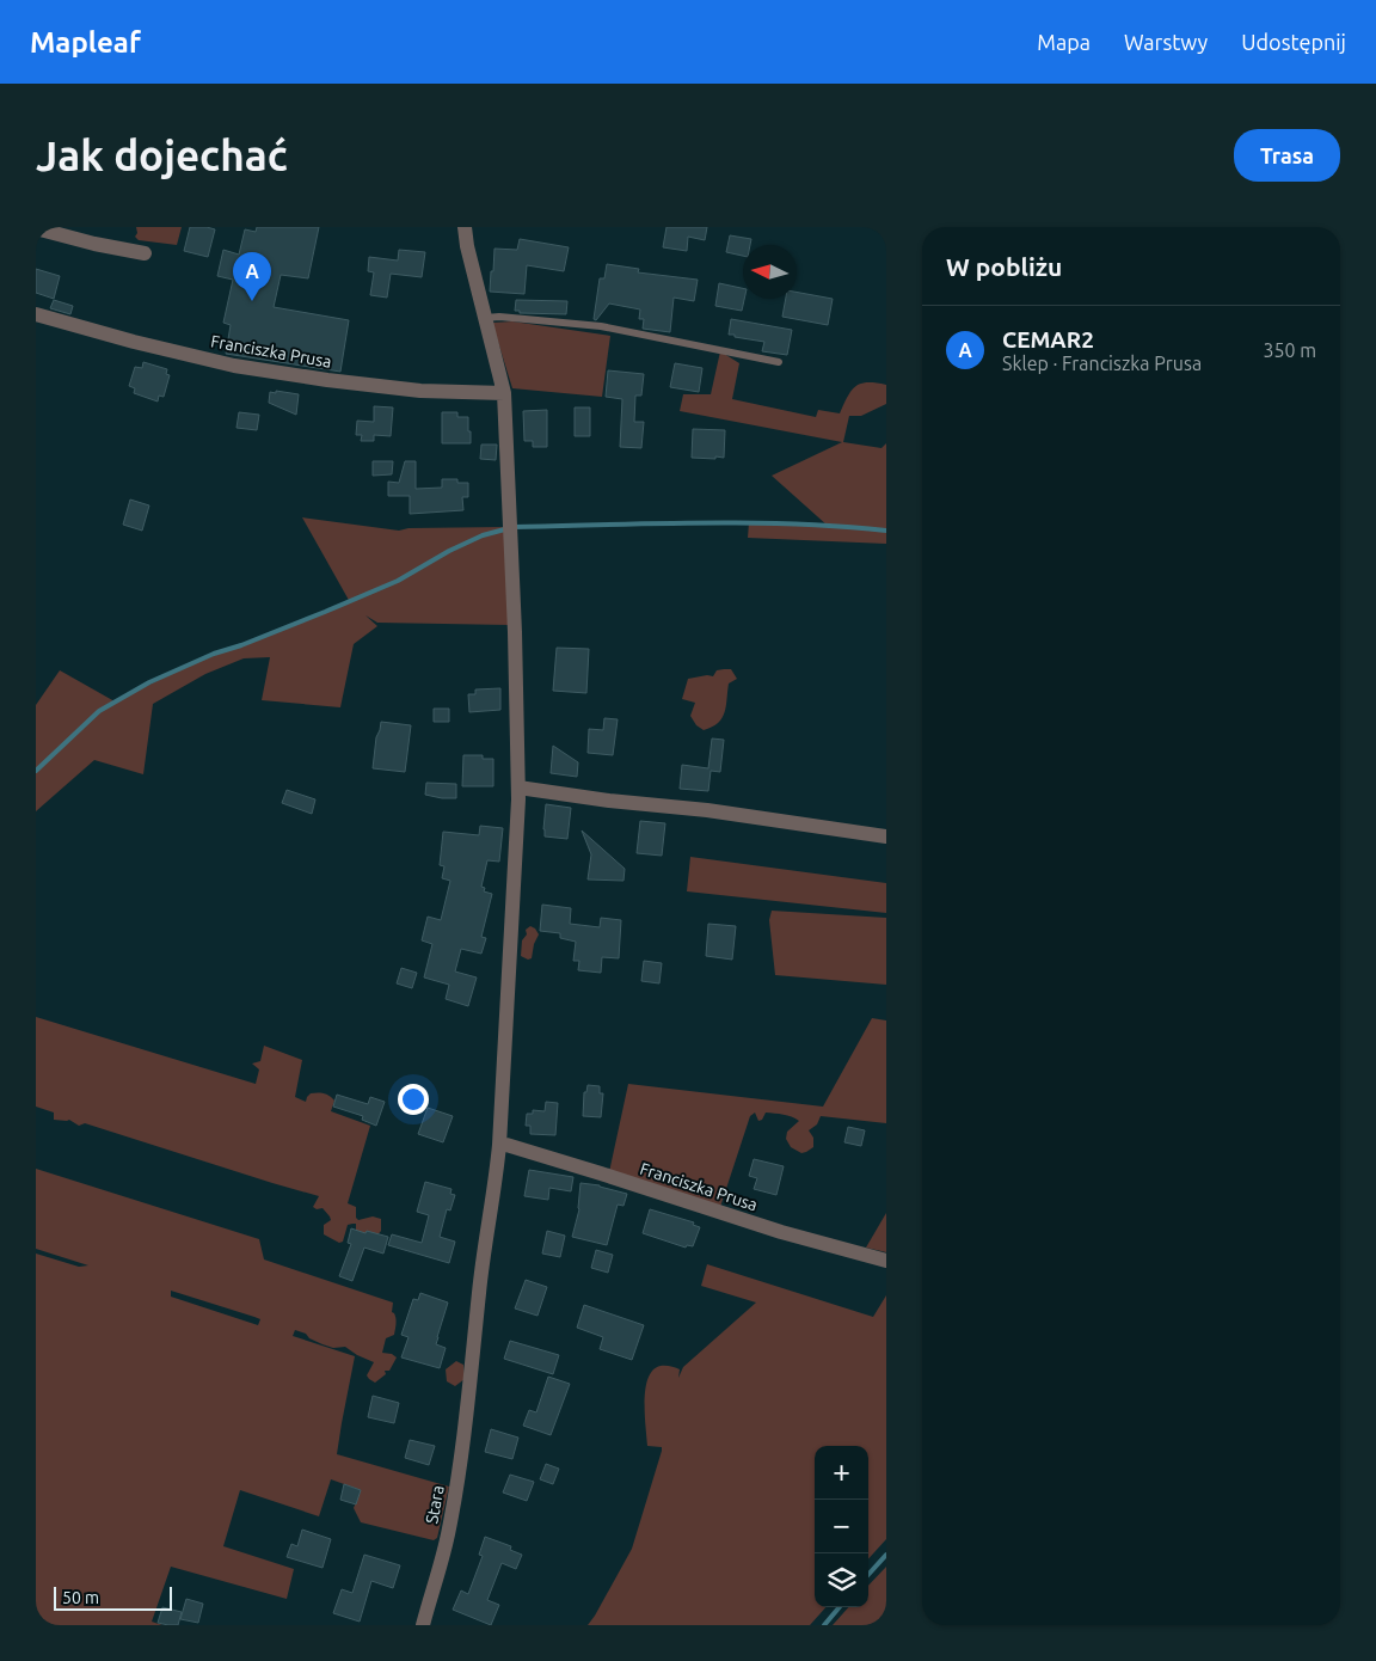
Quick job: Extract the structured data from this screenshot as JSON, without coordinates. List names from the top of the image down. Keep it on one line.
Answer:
{"streets":{"street":["Franciszka Prusa","Stara"]},"crossings":[["Franciszka Prusa","Stara"]],"scale_bar":"50 m","north":"left","page":{"header":"Mapleaf","nav":["Mapa","Warstwy","Udostępnij"],"buttons":"Trasa","title":"Jak dojechać","heading":"W pobliżu","pins":"A","list":[{"mark":"A","name":"CEMAR2","note":"Sklep · Franciszka Prusa","value":"350 m"}],"map_buttons":["+","−"],"scale":"50 m"}}
